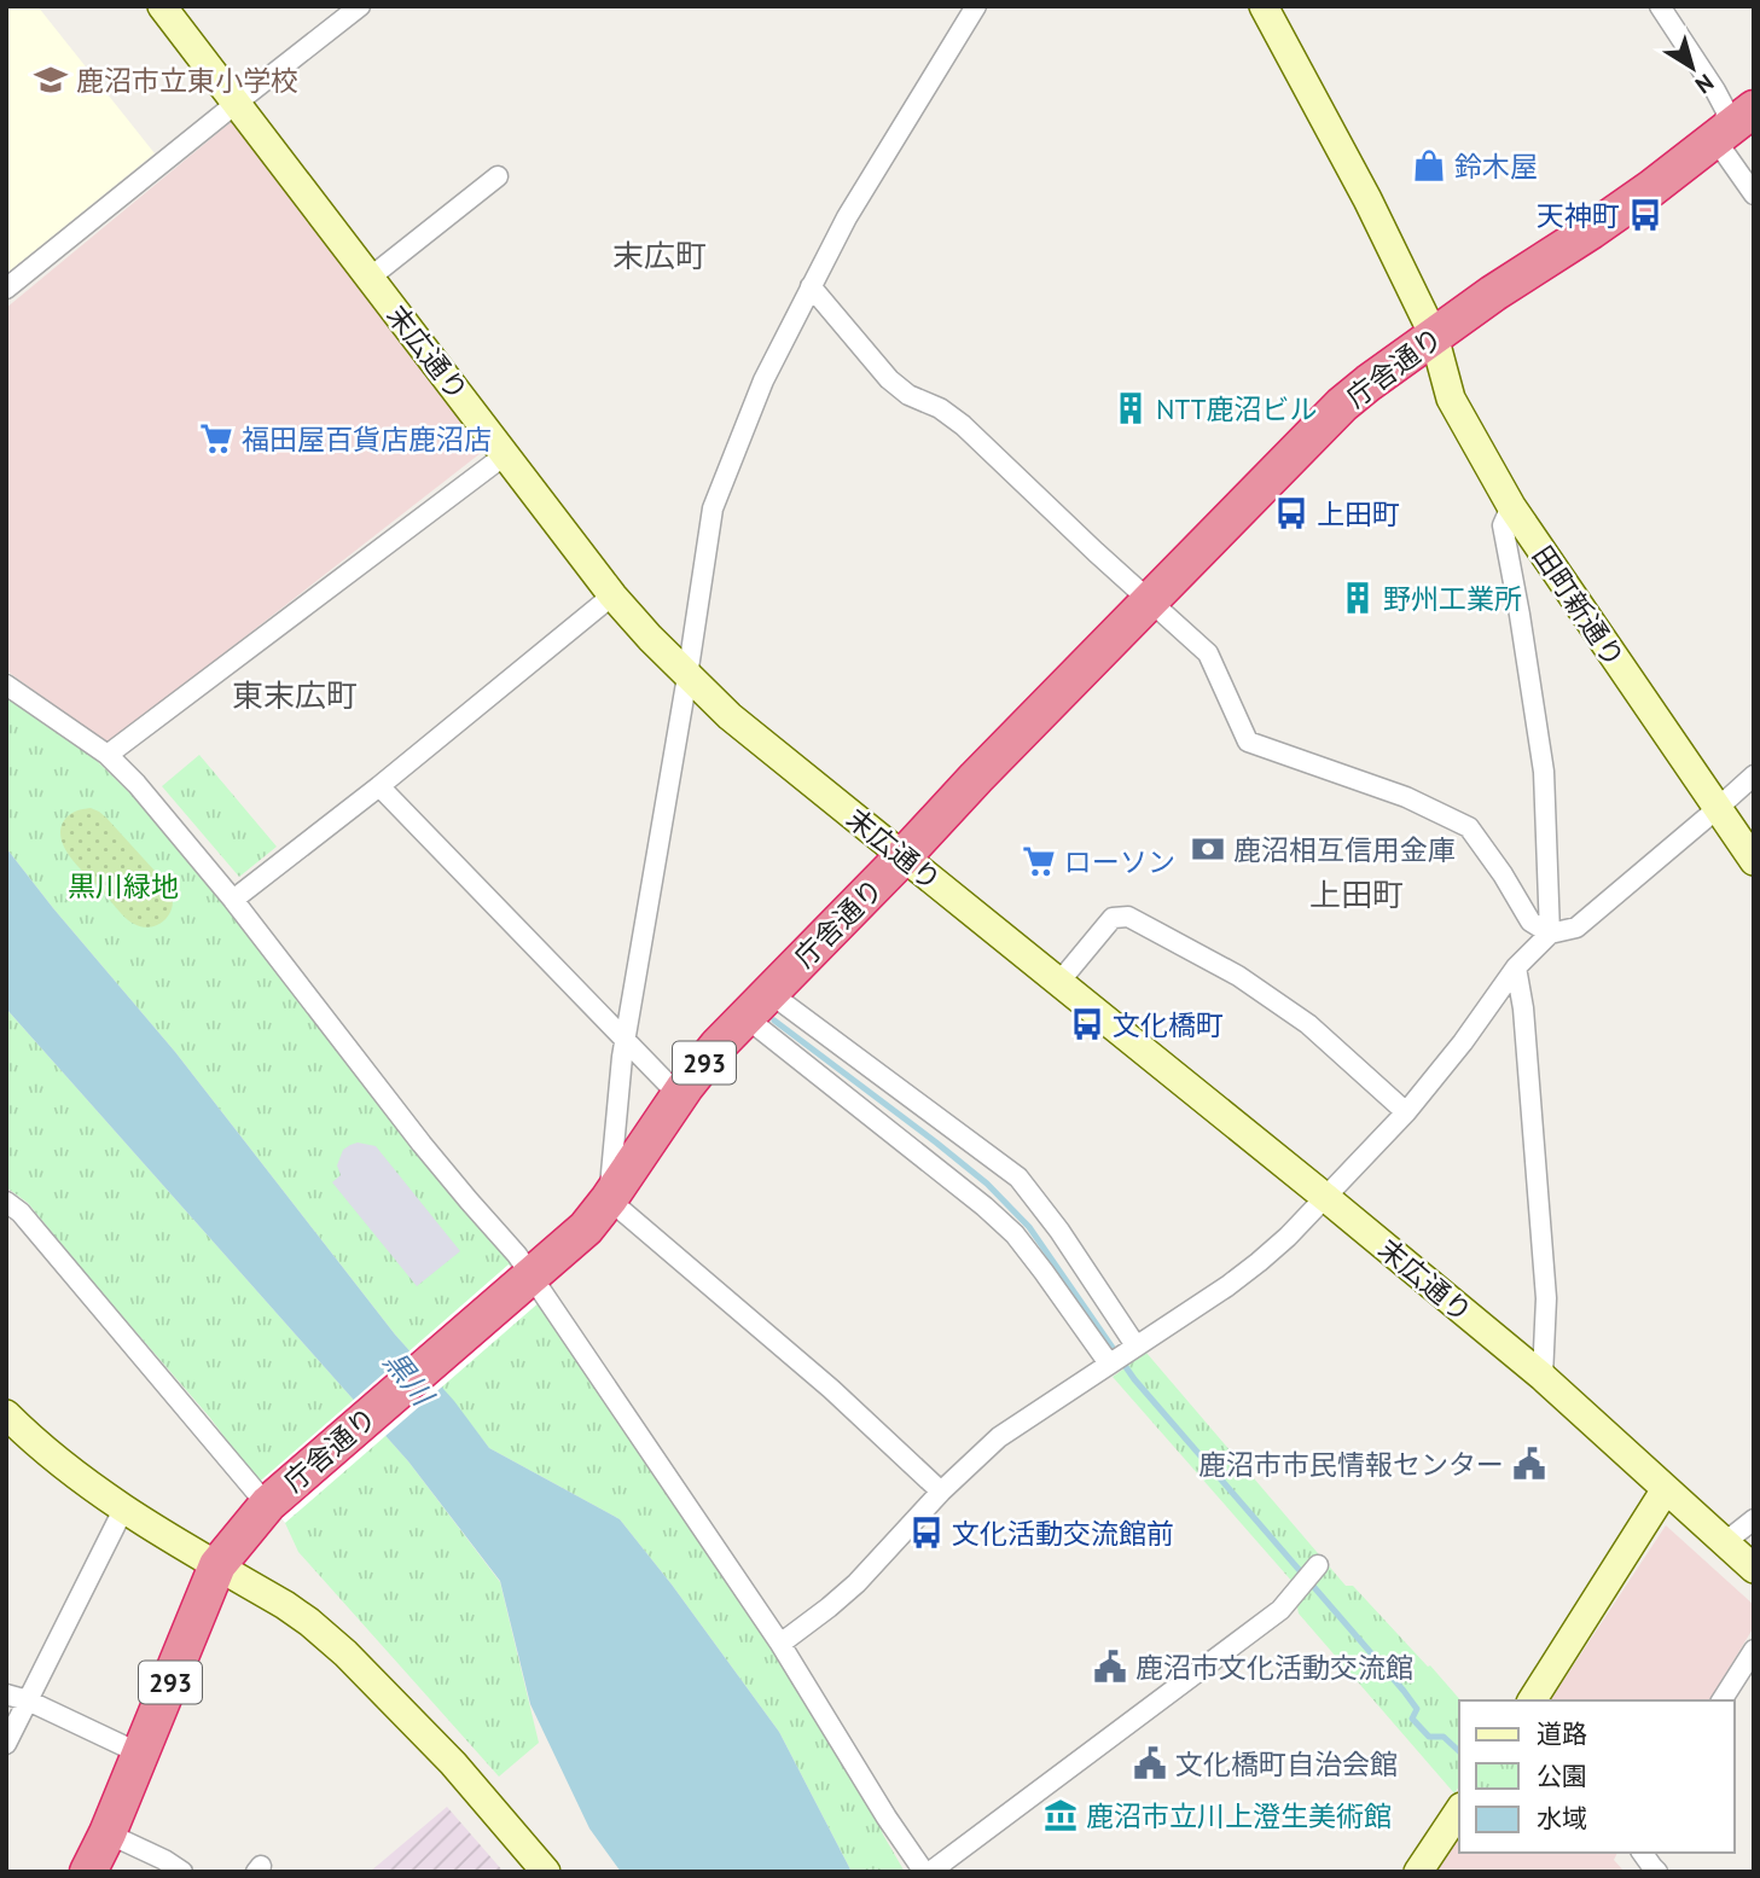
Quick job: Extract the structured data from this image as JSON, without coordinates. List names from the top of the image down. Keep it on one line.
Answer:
{"streets":{"highway":["庁舎通り","293"],"street":["末広通り","田町新通り"]},"crossings":[["末広通り","庁舎通り"],["庁舎通り","田町新通り"]],"districts":["末広町","東末広町","上田町"],"water":["黒川"],"parks":["黒川緑地"],"places":{"school or university":["鹿沼市立東小学校"],"shop":["鈴木屋"],"bus stop":["天神町","上田町","文化橋町","文化活動交流館前"],"building":["NTT鹿沼ビル","野州工業所"],"supermarket":["福田屋百貨店鹿沼店","ローソン"],"bank":["鹿沼相互信用金庫"],"public building":["鹿沼市市民情報センター","鹿沼市文化活動交流館","文化橋町自治会館"],"museum":["鹿沼市立川上澄生美術館"]},"legend":["道路","公園","水域"],"north":"bottom right"}
